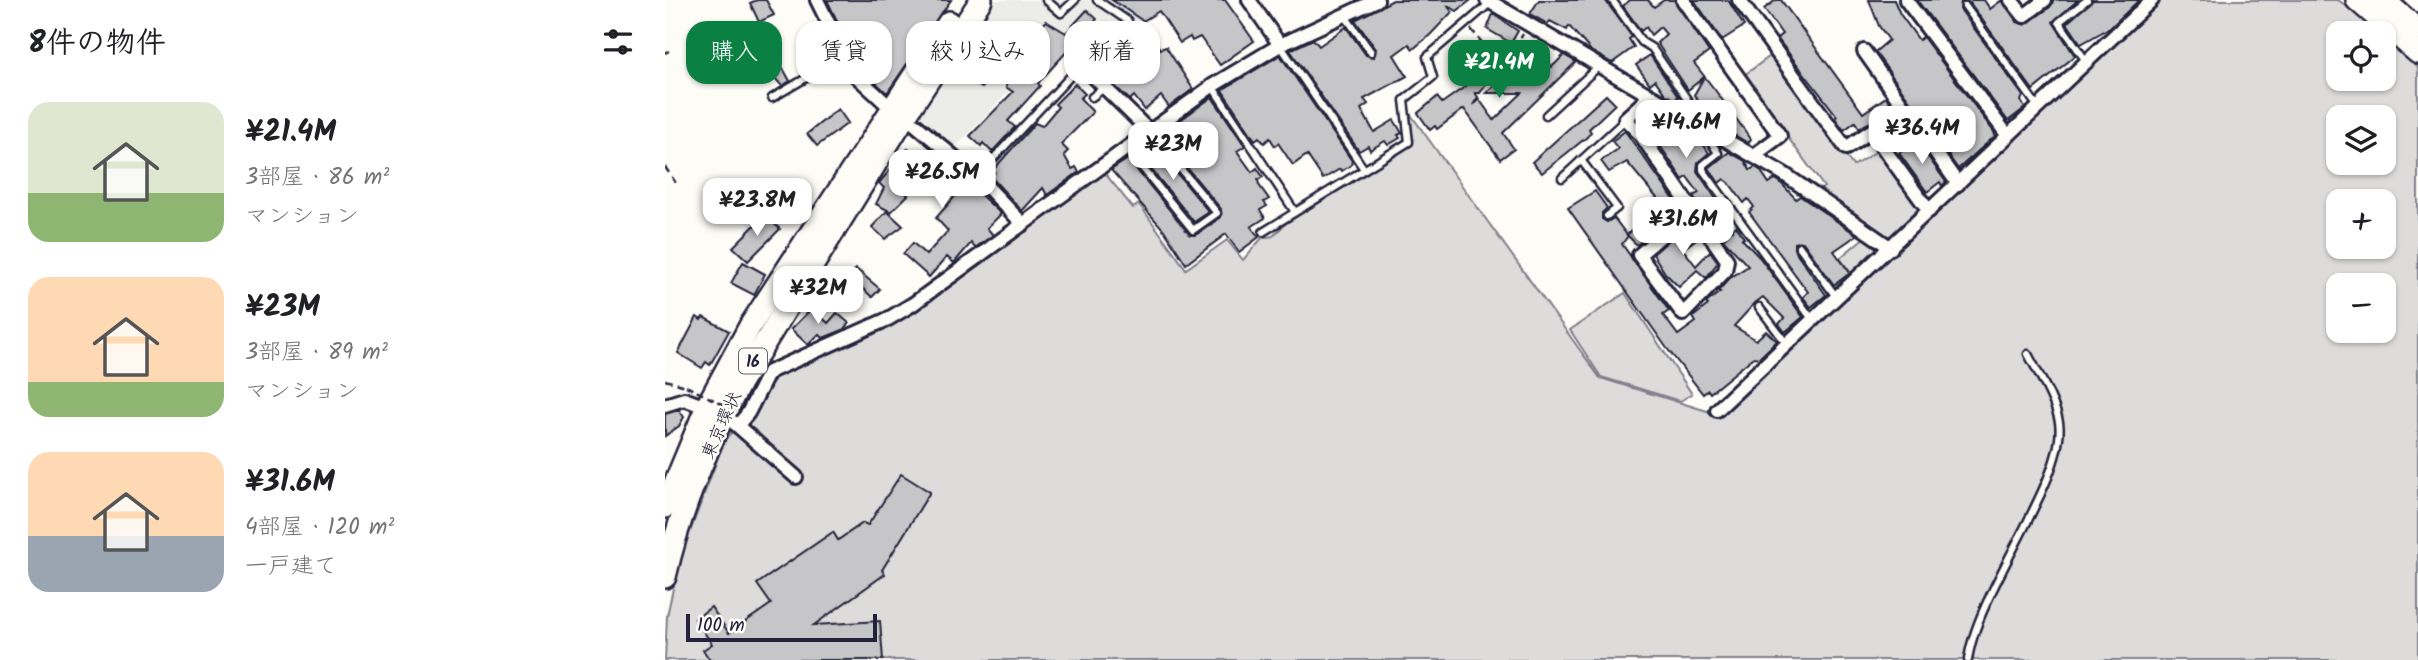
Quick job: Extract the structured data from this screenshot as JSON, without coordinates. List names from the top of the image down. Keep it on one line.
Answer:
{"streets":{"highway":["16","東京環状"]},"scale_bar":"100 m","page":{"heading":"8件の物件","map_buttons":["+","−"],"chip":["購入","賃貸","絞り込み","新着"],"price":["¥21.4M","¥14.6M","¥36.4M","¥23M","¥26.5M","¥23.8M","¥31.6M","¥32M"],"list":[{"name":"¥21.4M","note":"3部屋 · 86 m² · マンション"},{"name":"¥23M","note":"3部屋 · 89 m² · マンション"},{"name":"¥31.6M","note":"4部屋 · 120 m² · 一戸建て"}],"scale":"100 m"}}
